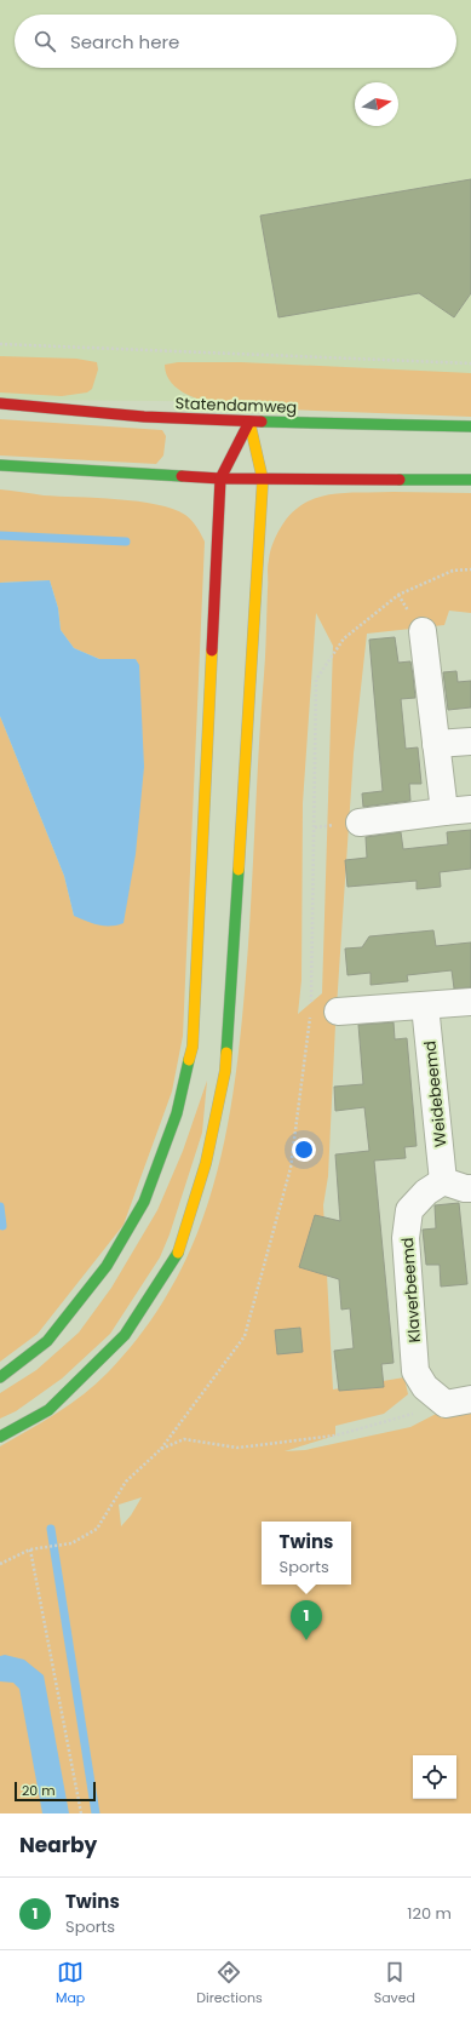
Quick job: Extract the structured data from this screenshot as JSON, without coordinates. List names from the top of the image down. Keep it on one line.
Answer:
{"streets":{"main road":["Statendamweg"],"street":["Weidebeemd","Klaverbeemd"]},"crossings":[["Weidebeemd","Klaverbeemd"]],"scale_bar":"20 m","north":"right","page":{"search":"Search here","popup":["Twins","Sports"],"pins":"1","scale":"20 m","heading":"Nearby","list":[{"mark":"1","name":"Twins","note":"Sports","value":"120 m"}],"nav":["Map","Directions","Saved"]}}
